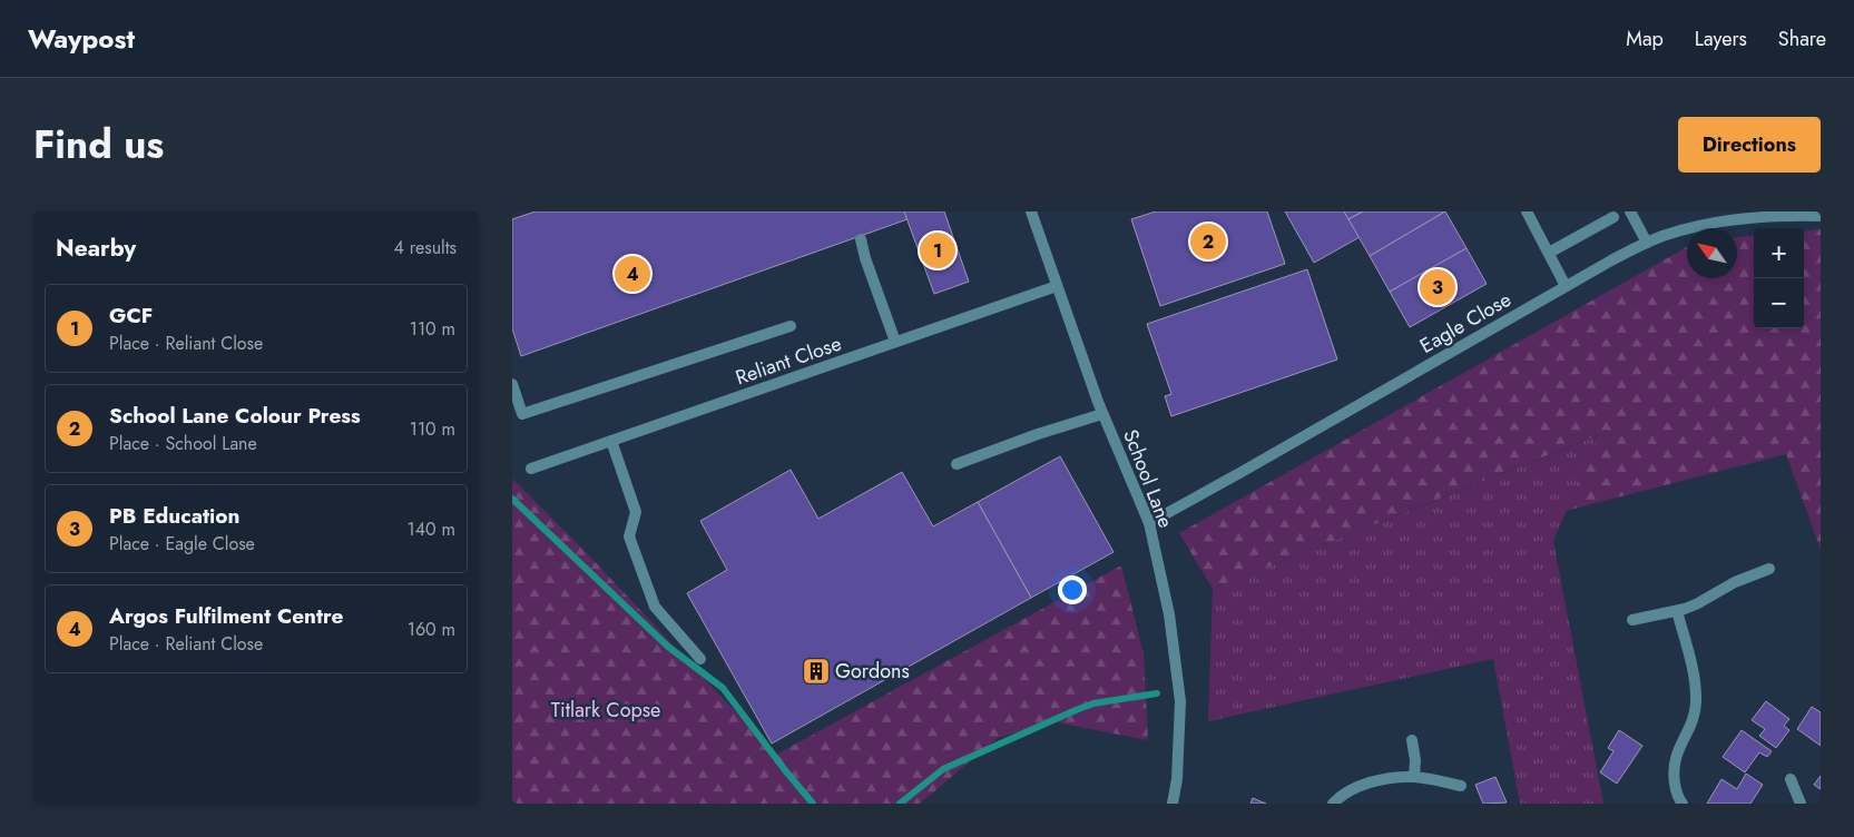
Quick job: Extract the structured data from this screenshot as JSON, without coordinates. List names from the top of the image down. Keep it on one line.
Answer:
{"streets":{"street":["Eagle Close","Reliant Close","School Lane"]},"crossings":[["Eagle Close","School Lane"],["Reliant Close","School Lane"]],"parks":["Titlark Copse"],"places":{"building":["Gordons"]},"north":"top left","page":{"header":"Waypost","nav":["Map","Layers","Share"],"title":"Find us","buttons":"Directions","heading":["Nearby","4 results"],"pins":["2","1","4","3"],"map_buttons":["+","−"],"list":[{"mark":"1","name":"GCF","note":"Place · Reliant Close","value":"110 m"},{"mark":"2","name":"School Lane Colour Press","note":"Place · School Lane","value":"110 m"},{"mark":"3","name":"PB Education","note":"Place · Eagle Close","value":"140 m"},{"mark":"4","name":"Argos Fulfilment Centre","note":"Place · Reliant Close","value":"160 m"}]}}
